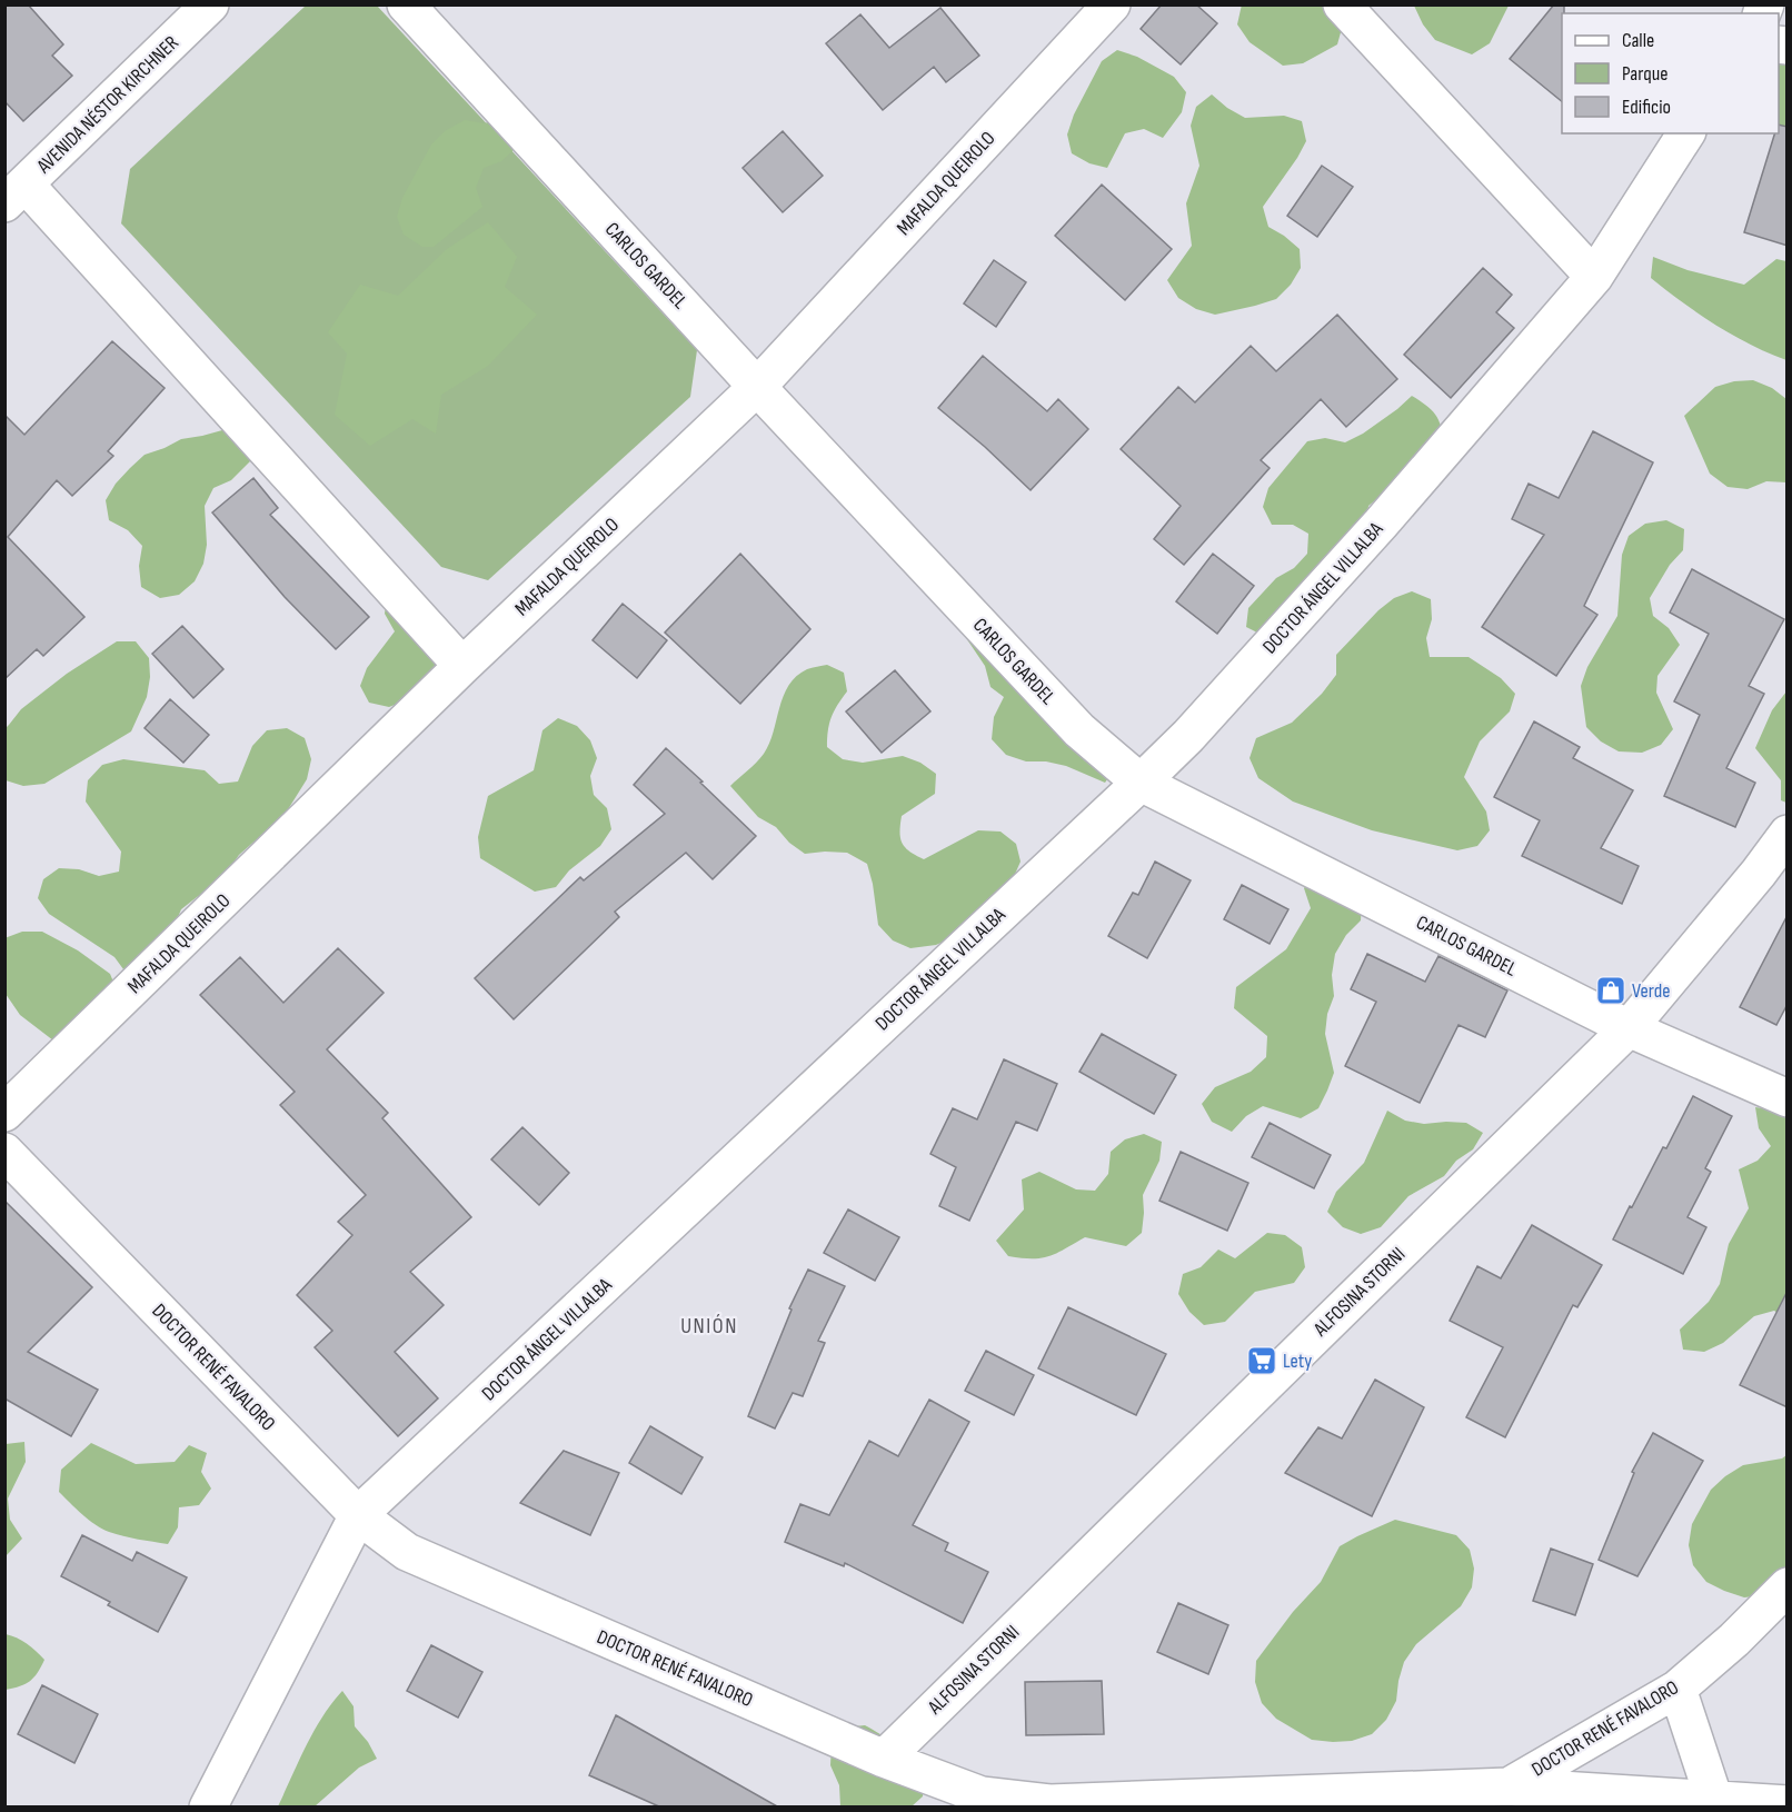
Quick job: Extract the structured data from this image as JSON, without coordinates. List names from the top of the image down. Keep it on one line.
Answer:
{"streets":{"street":["AVENIDA NÉSTOR KIRCHNER","MAFALDA QUEIROLO","CARLOS GARDEL","DOCTOR ÁNGEL VILLALBA","ALFOSINA STORNI","DOCTOR RENÉ FAVALORO"]},"crossings":[["MAFALDA QUEIROLO","CARLOS GARDEL"],["CARLOS GARDEL","DOCTOR ÁNGEL VILLALBA"],["CARLOS GARDEL","ALFOSINA STORNI"],["DOCTOR ÁNGEL VILLALBA","DOCTOR RENÉ FAVALORO"],["ALFOSINA STORNI","DOCTOR RENÉ FAVALORO"]],"districts":["UNIÓN"],"places":{"shop":["Verde"],"supermarket":["Lety"]},"legend":["Calle","Parque","Edificio"]}
